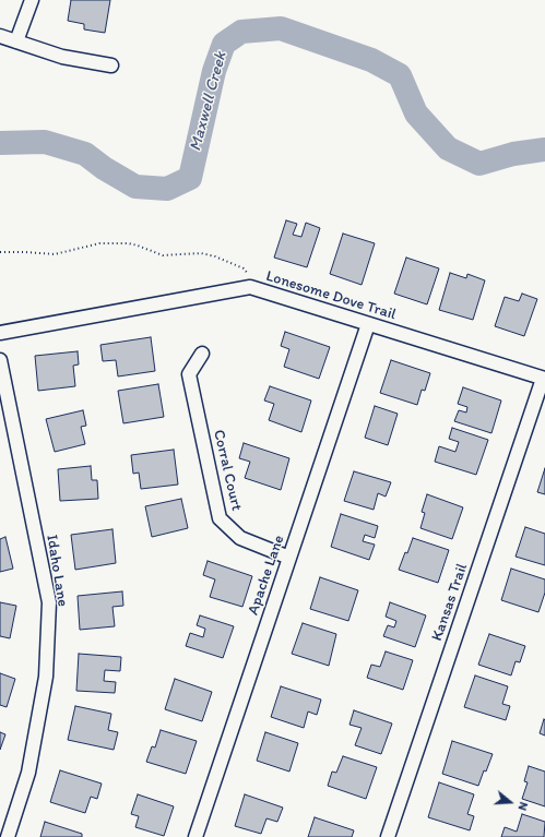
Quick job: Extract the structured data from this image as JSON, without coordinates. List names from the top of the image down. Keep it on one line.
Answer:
{"streets":{"street":["Lonesome Dove Trail","Corral Court","Idaho Lane","Apache Lane","Kansas Trail"]},"crossings":[["Lonesome Dove Trail","Apache Lane"],["Lonesome Dove Trail","Kansas Trail"],["Corral Court","Apache Lane"]],"water":["Maxwell Creek"],"north":"right"}
